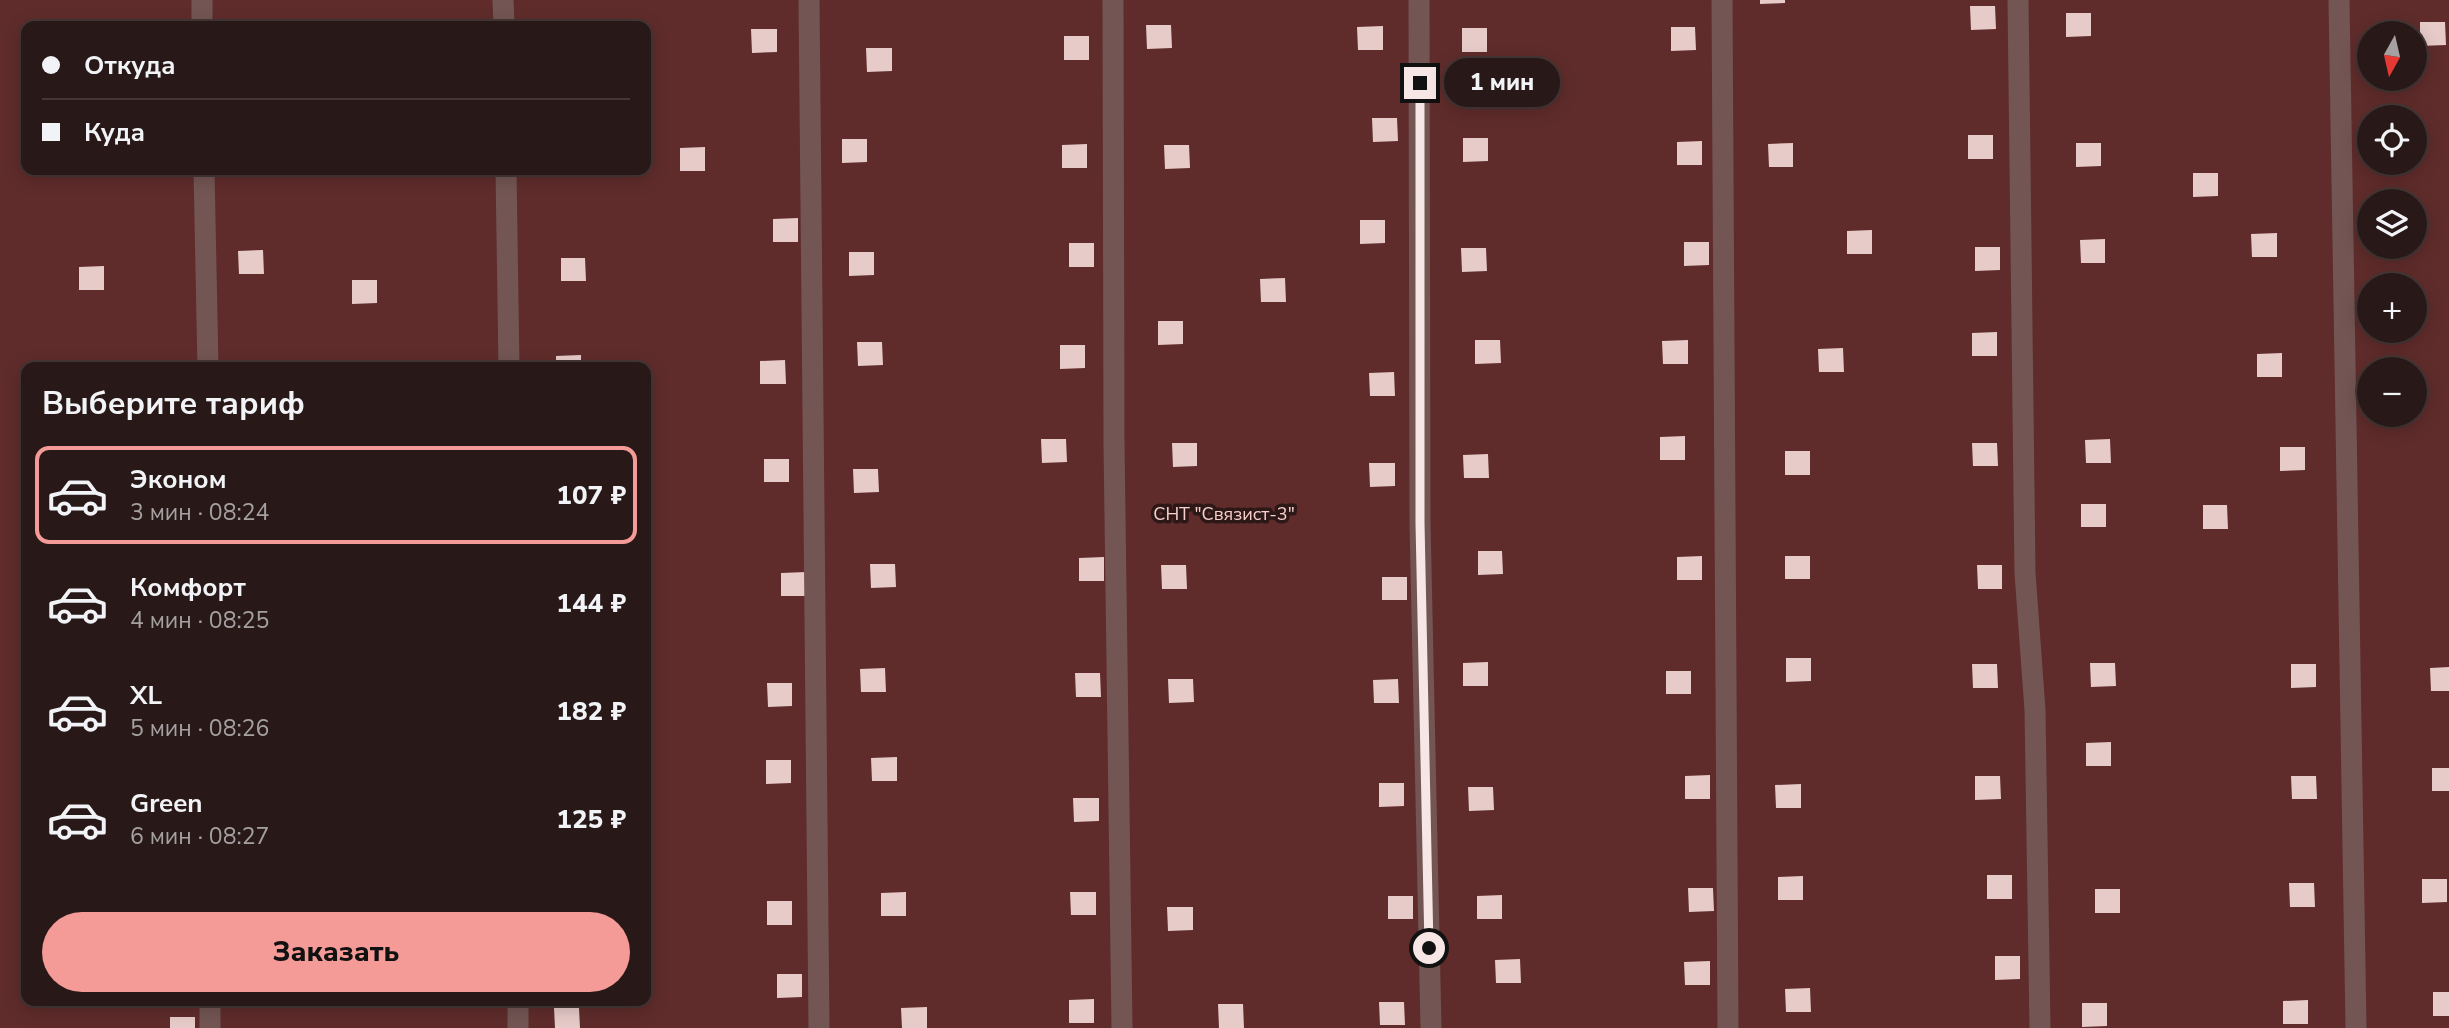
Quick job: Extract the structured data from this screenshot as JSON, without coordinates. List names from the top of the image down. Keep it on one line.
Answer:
{"parks":["СНТ \"Связист-3\""],"north":"bottom","page":{"map_buttons":["+","−"],"banner":["Откуда","Куда"],"bubble":"1 мин","heading":"Выберите тариф","list":[{"name":"Эконом","note":"3 мин · 08:24","value":"107 ₽"},{"name":"Комфорт","note":"4 мин · 08:25","value":"144 ₽"},{"name":"XL","note":"5 мин · 08:26","value":"182 ₽"},{"name":"Green","note":"6 мин · 08:27","value":"125 ₽"}],"buttons":"Заказать"}}
